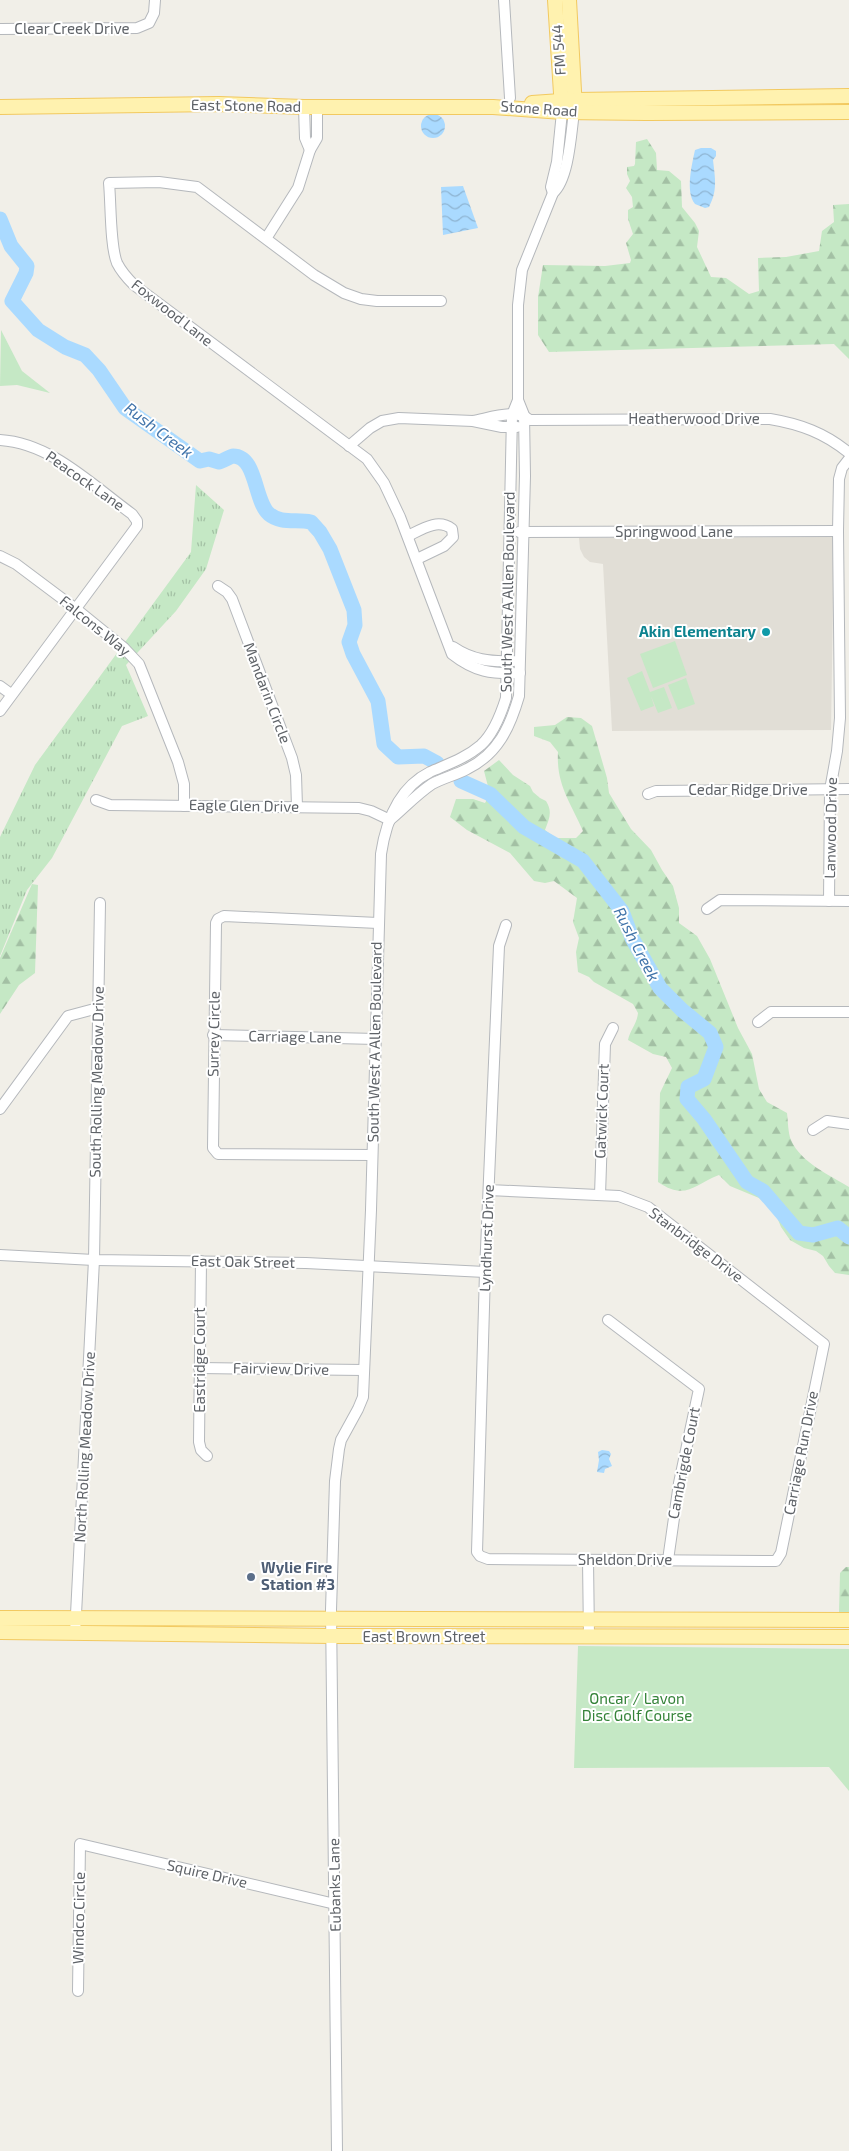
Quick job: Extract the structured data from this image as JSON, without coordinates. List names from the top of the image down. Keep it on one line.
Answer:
{"streets":{"main road":["FM 544","East Stone Road","Stone Road","East Brown Street"],"street":["Clear Creek Drive","Foxwood Lane","Heatherwood Drive","Peacock Lane","Springwood Lane","South West A Allen Boulevard","Falcons Way","Mandarin Circle","Cedar Ridge Drive","Eagle Glen Drive","Lanwood Drive","Surrey Circle","Carriage Lane","South Rolling Meadow Drive","Gatwick Court","Lyndhurst Drive","Stanbridge Drive","East Oak Street","Eastridge Court","Fairview Drive","North Rolling Meadow Drive","Carriage Run Drive","Cambrigde Court","Sheldon Drive","Squire Drive","Eubanks Lane","Windco Circle"]},"crossings":[["FM 544","Stone Road"],["East Stone Road","Stone Road"],["Foxwood Lane","Heatherwood Drive"],["Foxwood Lane","South West A Allen Boulevard"],["Heatherwood Drive","South West A Allen Boulevard"],["Peacock Lane","Falcons Way"],["Springwood Lane","South West A Allen Boulevard"],["Springwood Lane","Lanwood Drive"],["South West A Allen Boulevard","Eagle Glen Drive"],["South West A Allen Boulevard","Surrey Circle"],["South West A Allen Boulevard","Carriage Lane"],["South West A Allen Boulevard","East Oak Street"],["South West A Allen Boulevard","Fairview Drive"],["South West A Allen Boulevard","Eubanks Lane"],["Falcons Way","Eagle Glen Drive"],["Mandarin Circle","Eagle Glen Drive"],["Cedar Ridge Drive","Lanwood Drive"],["Surrey Circle","Carriage Lane"],["South Rolling Meadow Drive","East Oak Street"],["South Rolling Meadow Drive","North Rolling Meadow Drive"],["Gatwick Court","Stanbridge Drive"],["Lyndhurst Drive","Stanbridge Drive"],["Lyndhurst Drive","East Oak Street"],["Lyndhurst Drive","Sheldon Drive"],["Stanbridge Drive","Carriage Run Drive"],["East Oak Street","Eastridge Court"],["East Oak Street","North Rolling Meadow Drive"],["Eastridge Court","Fairview Drive"],["Fairview Drive","Eubanks Lane"],["North Rolling Meadow Drive","East Brown Street"],["Carriage Run Drive","Sheldon Drive"],["Cambrigde Court","Sheldon Drive"],["East Brown Street","Eubanks Lane"],["Squire Drive","Eubanks Lane"],["Squire Drive","Windco Circle"]],"water":["Rush Creek"],"parks":["Oncar / Lavon Disc Golf Course"],"places":["Akin Elementary","Wylie Fire Station #3"]}
